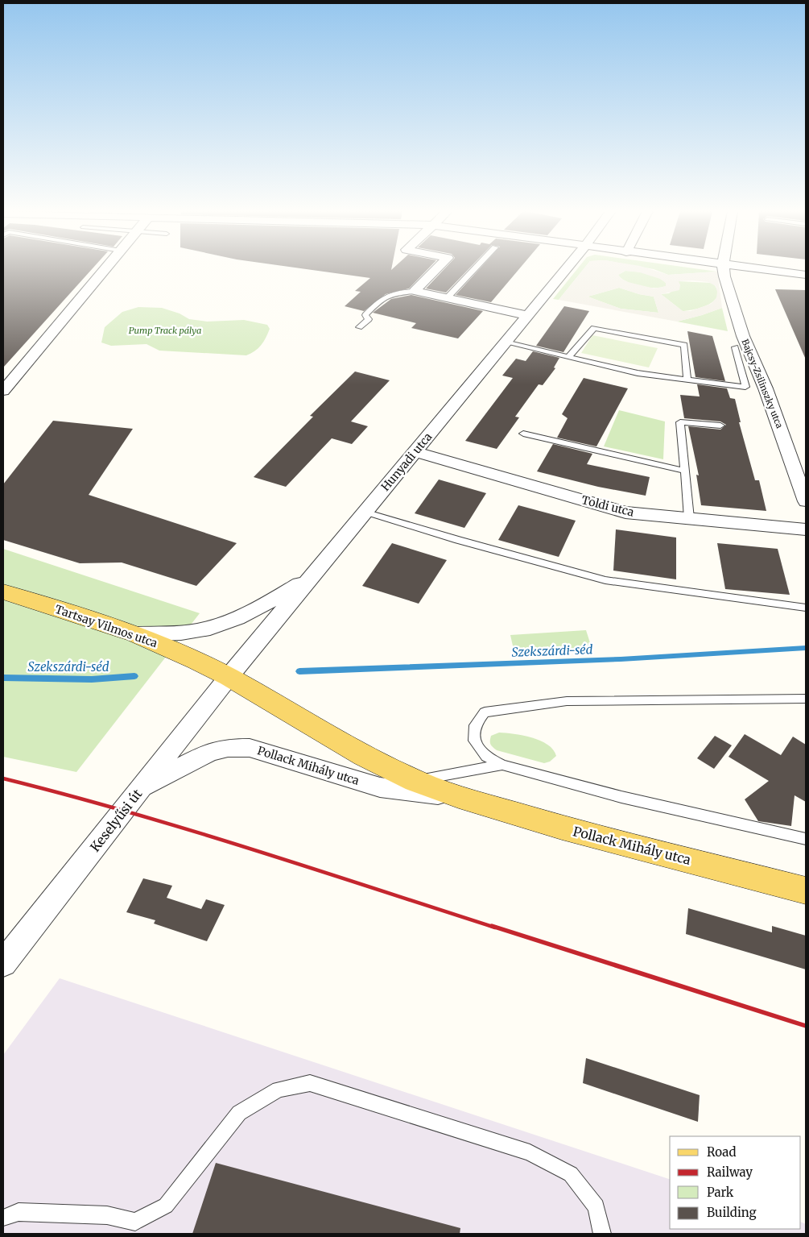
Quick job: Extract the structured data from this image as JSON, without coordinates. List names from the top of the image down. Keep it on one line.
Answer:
{"streets":{"main road":["Tartsay Vilmos utca","Pollack Mihály utca"],"street":["Bajcsy-Zsilinszky utca","Hunyadi utca","Toldi utca","Keselyűsi út"]},"crossings":[["Hunyadi utca","Toldi utca"],["Hunyadi utca","Tartsay Vilmos utca"],["Hunyadi utca","Pollack Mihály utca"],["Hunyadi utca","Keselyűsi út"],["Tartsay Vilmos utca","Pollack Mihály utca"],["Tartsay Vilmos utca","Keselyűsi út"],["Pollack Mihály utca","Keselyűsi út"]],"water":["Szekszárdi-séd"],"parks":["Pump Track pálya"],"legend":["Road","Railway","Park","Building"]}
